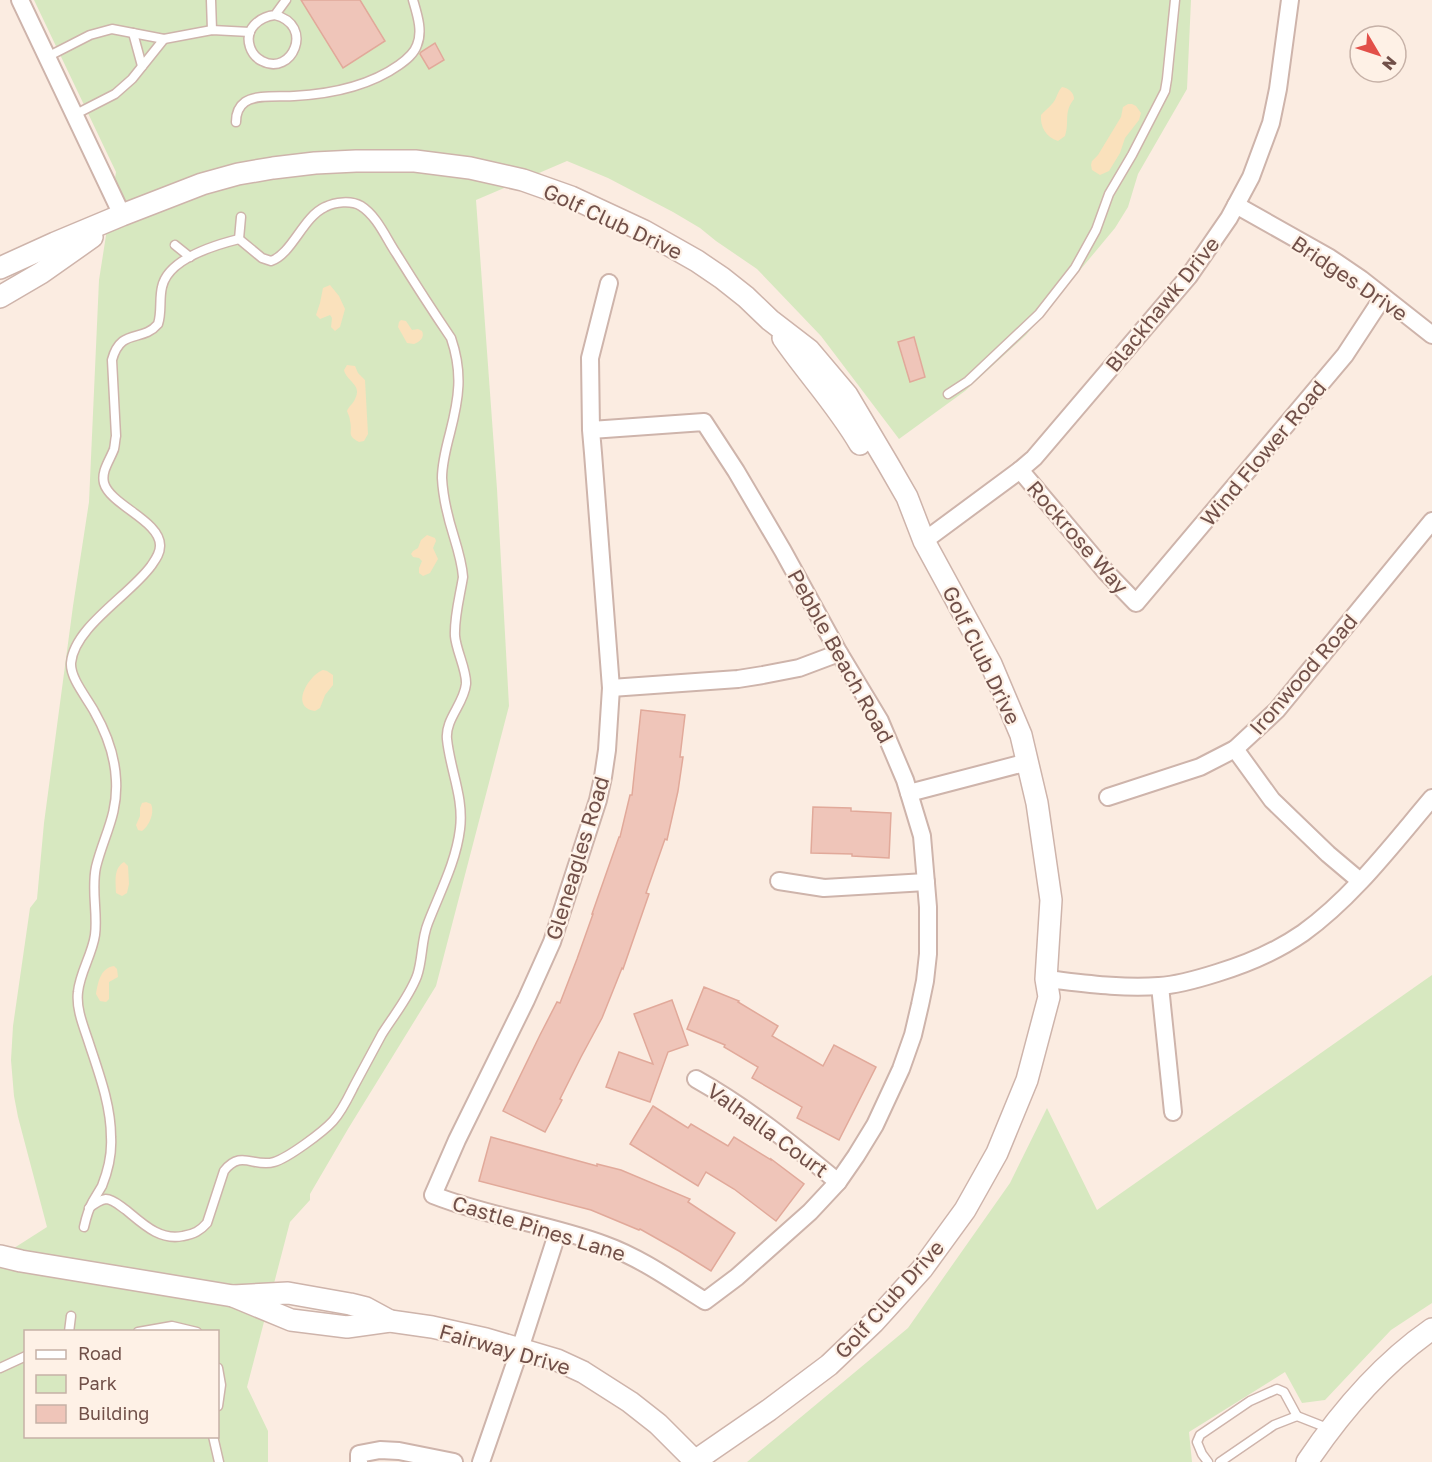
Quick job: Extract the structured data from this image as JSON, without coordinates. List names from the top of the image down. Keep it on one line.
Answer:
{"streets":{"street":["Golf Club Drive","Bridges Drive","Blackhawk Drive","Wind Flower Road","Rockrose Way","Pebble Beach Road","Ironwood Road","Gleneagles Road","Valhalla Court","Castle Pines Lane","Fairway Drive"]},"crossings":[["Golf Club Drive","Blackhawk Drive"],["Golf Club Drive","Fairway Drive"],["Bridges Drive","Blackhawk Drive"],["Bridges Drive","Wind Flower Road"],["Blackhawk Drive","Rockrose Way"],["Wind Flower Road","Rockrose Way"],["Pebble Beach Road","Gleneagles Road"],["Pebble Beach Road","Valhalla Court"],["Pebble Beach Road","Castle Pines Lane"],["Gleneagles Road","Castle Pines Lane"]],"legend":["Road","Park","Building"],"north":"bottom right"}
